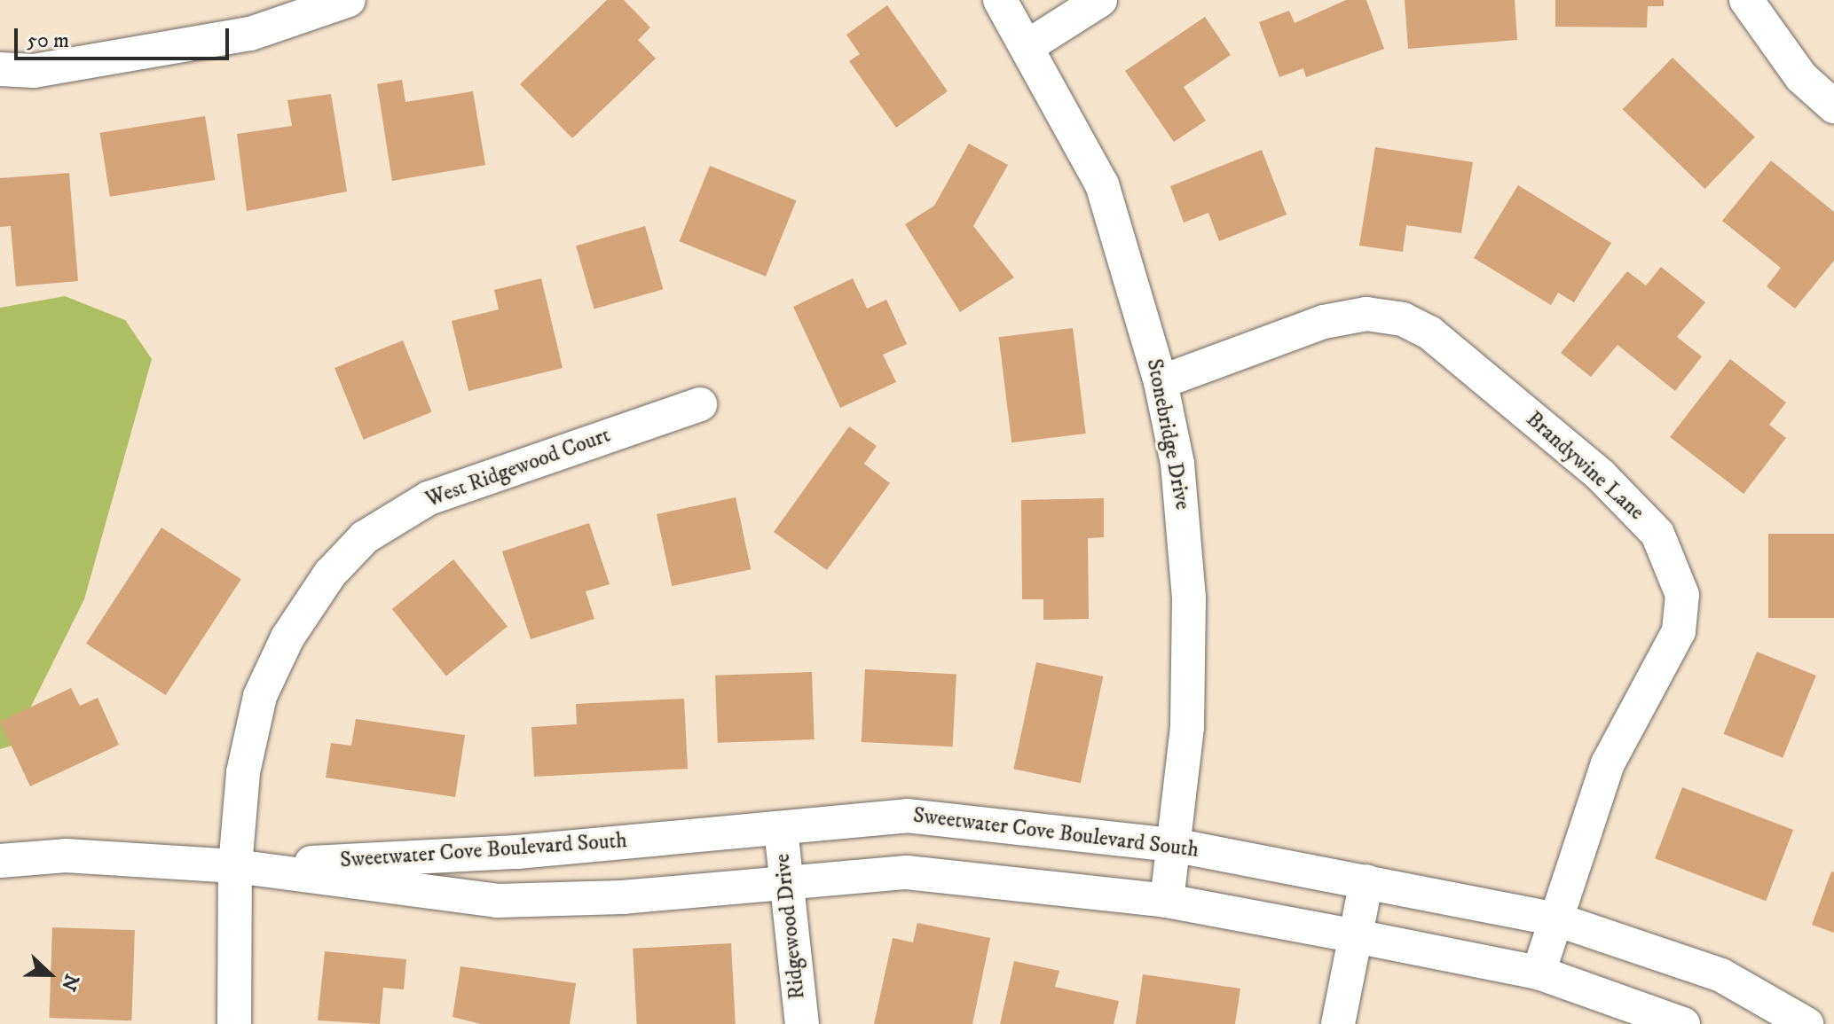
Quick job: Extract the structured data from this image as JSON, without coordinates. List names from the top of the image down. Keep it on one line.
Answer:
{"streets":{"street":["Stonebridge Drive","Brandywine Lane","West Ridgewood Court","Sweetwater Cove Boulevard South","Ridgewood Drive"]},"crossings":[["Stonebridge Drive","Brandywine Lane"],["Stonebridge Drive","Sweetwater Cove Boulevard South"],["Brandywine Lane","Sweetwater Cove Boulevard South"],["West Ridgewood Court","Sweetwater Cove Boulevard South"],["Sweetwater Cove Boulevard South","Ridgewood Drive"]],"scale_bar":"50 m","north":"right"}
